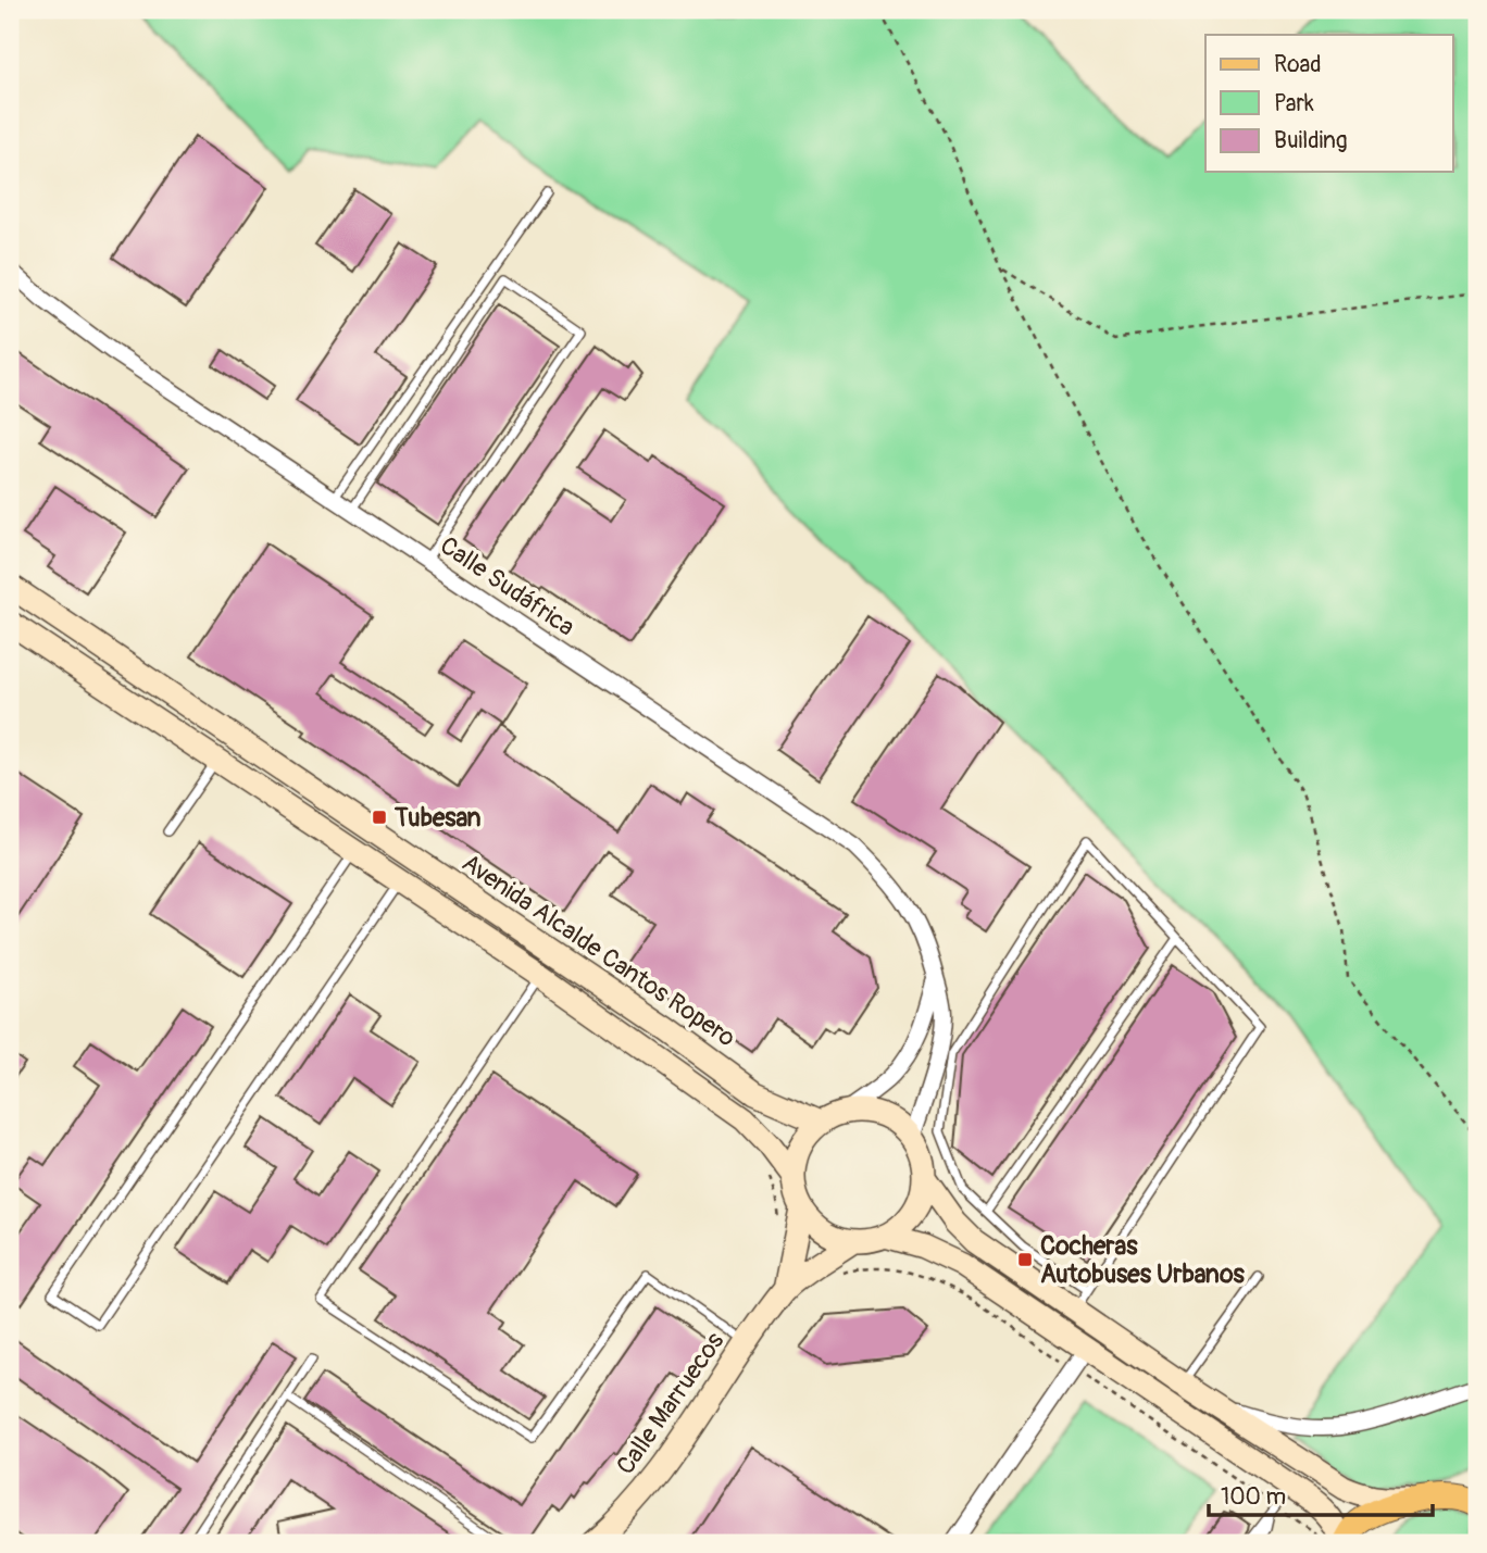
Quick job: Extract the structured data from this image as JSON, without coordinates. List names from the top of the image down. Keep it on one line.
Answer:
{"streets":{"main road":["Avenida Alcalde Cantos Ropero","Calle Marruecos"],"street":["Calle Sudáfrica"]},"crossings":[["Calle Sudáfrica","Avenida Alcalde Cantos Ropero"],["Calle Sudáfrica","Calle Marruecos"],["Avenida Alcalde Cantos Ropero","Calle Marruecos"]],"places":{"transit":["Tubesan","Cocheras Autobuses Urbanos"]},"legend":["Road","Park","Building"],"scale_bar":"100 m"}
